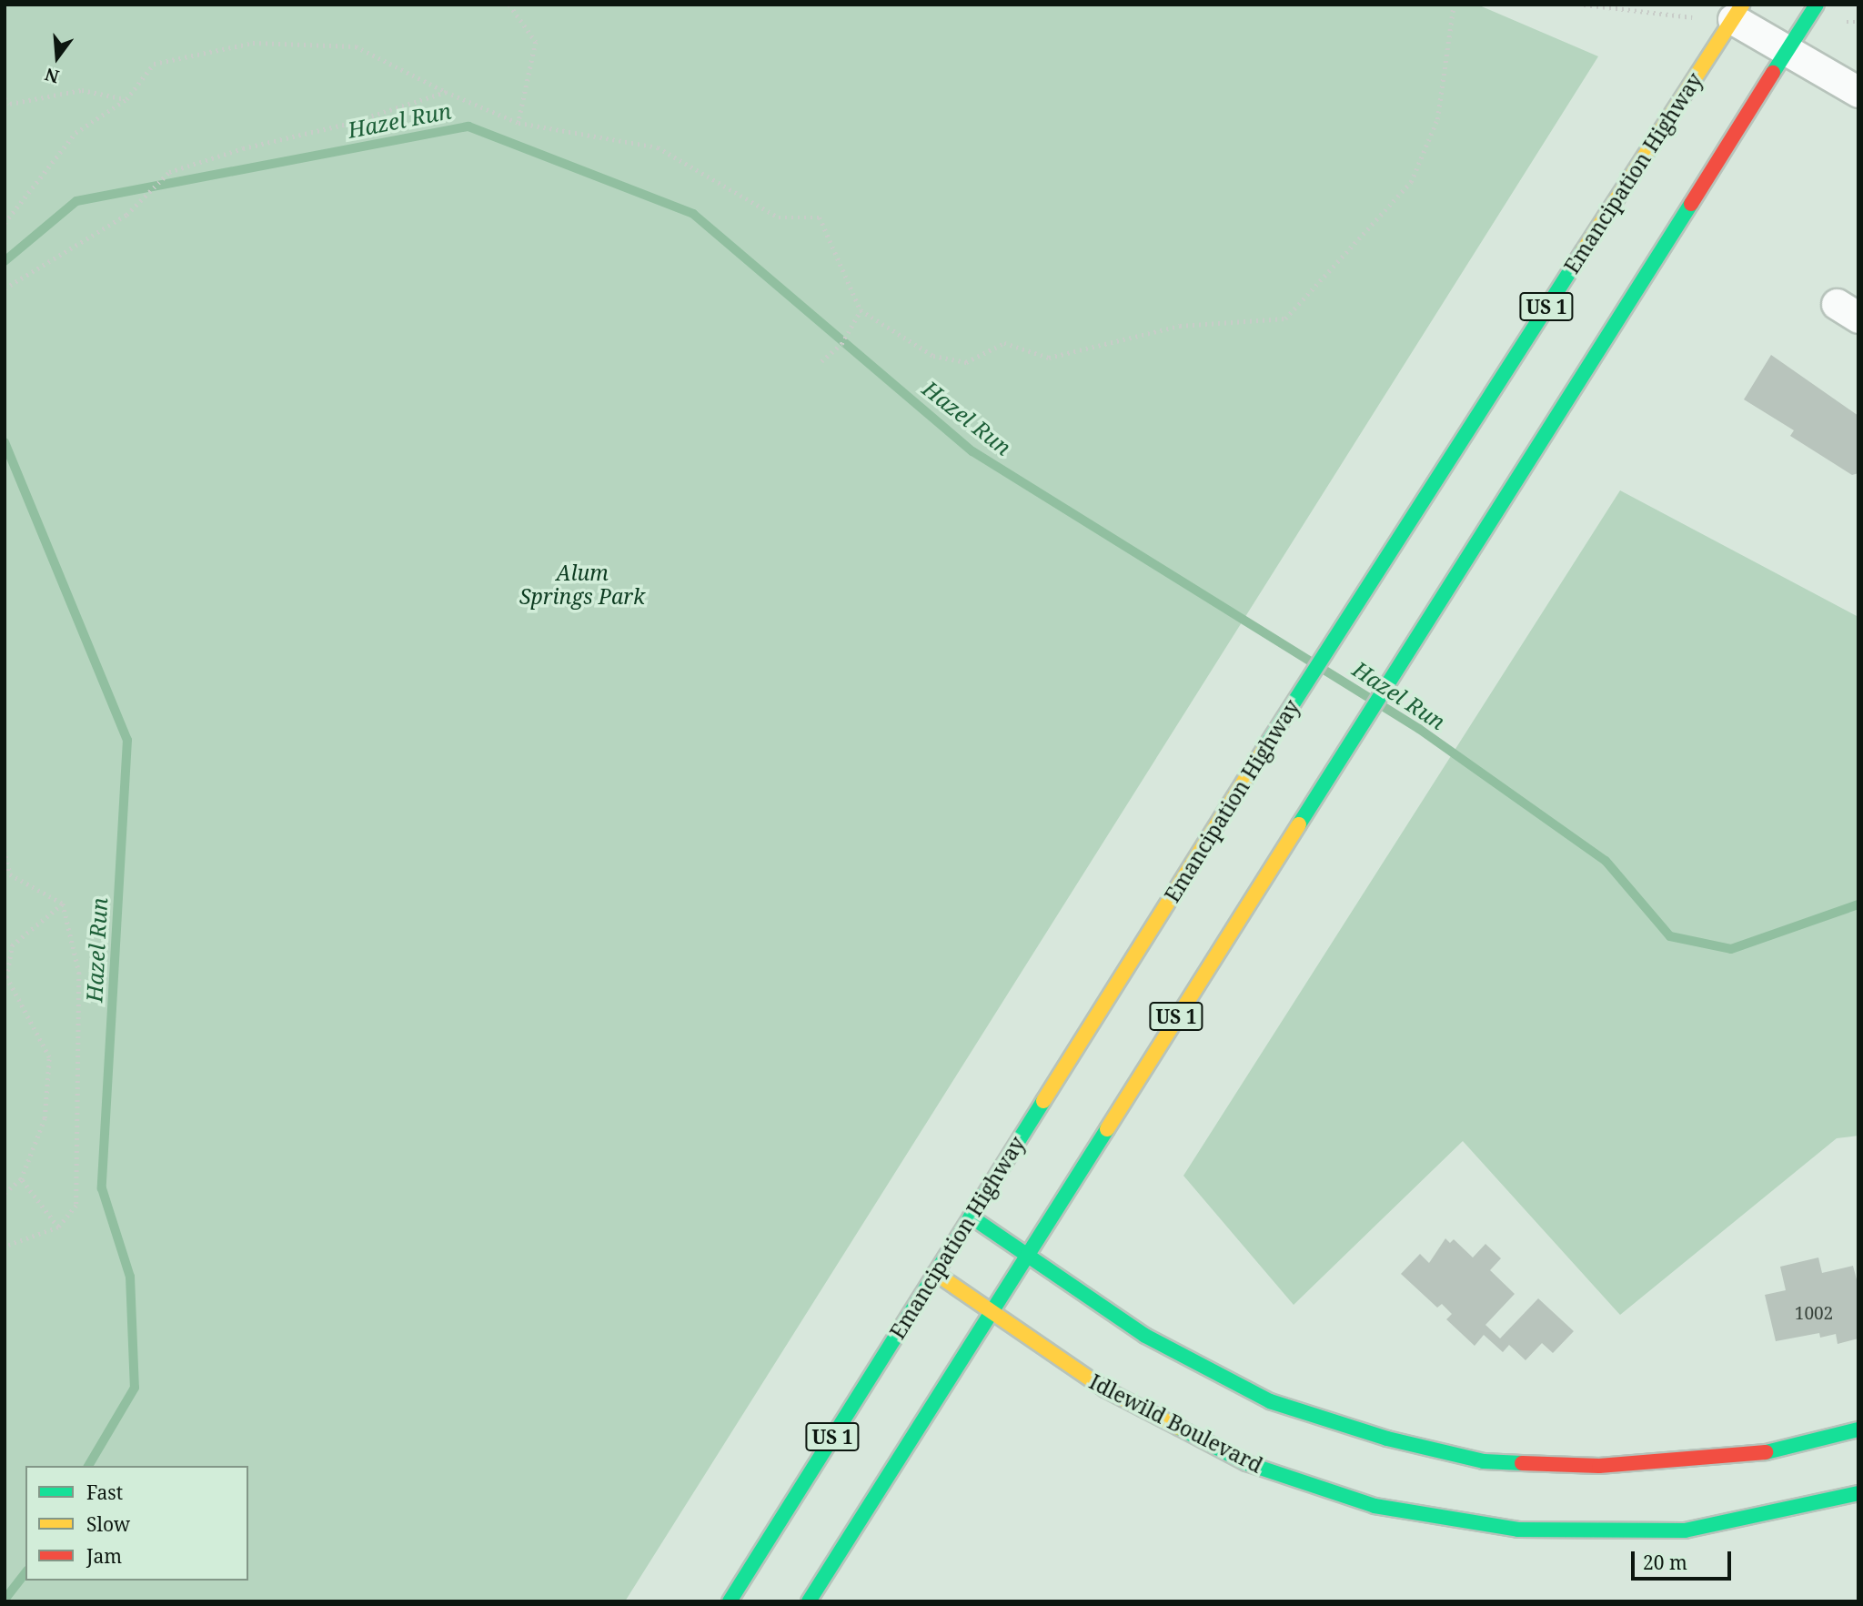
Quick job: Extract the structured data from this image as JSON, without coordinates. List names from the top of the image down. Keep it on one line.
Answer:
{"streets":{"main road":["Emancipation Highway","US 1","Idlewild Boulevard"]},"crossings":[["Emancipation Highway","Idlewild Boulevard"],["US 1","Idlewild Boulevard"]],"water":["Hazel Run"],"parks":["Alum Springs Park"],"house_numbers":["1002"],"legend":["Fast","Slow","Jam"],"scale_bar":"20 m","north":"bottom"}
